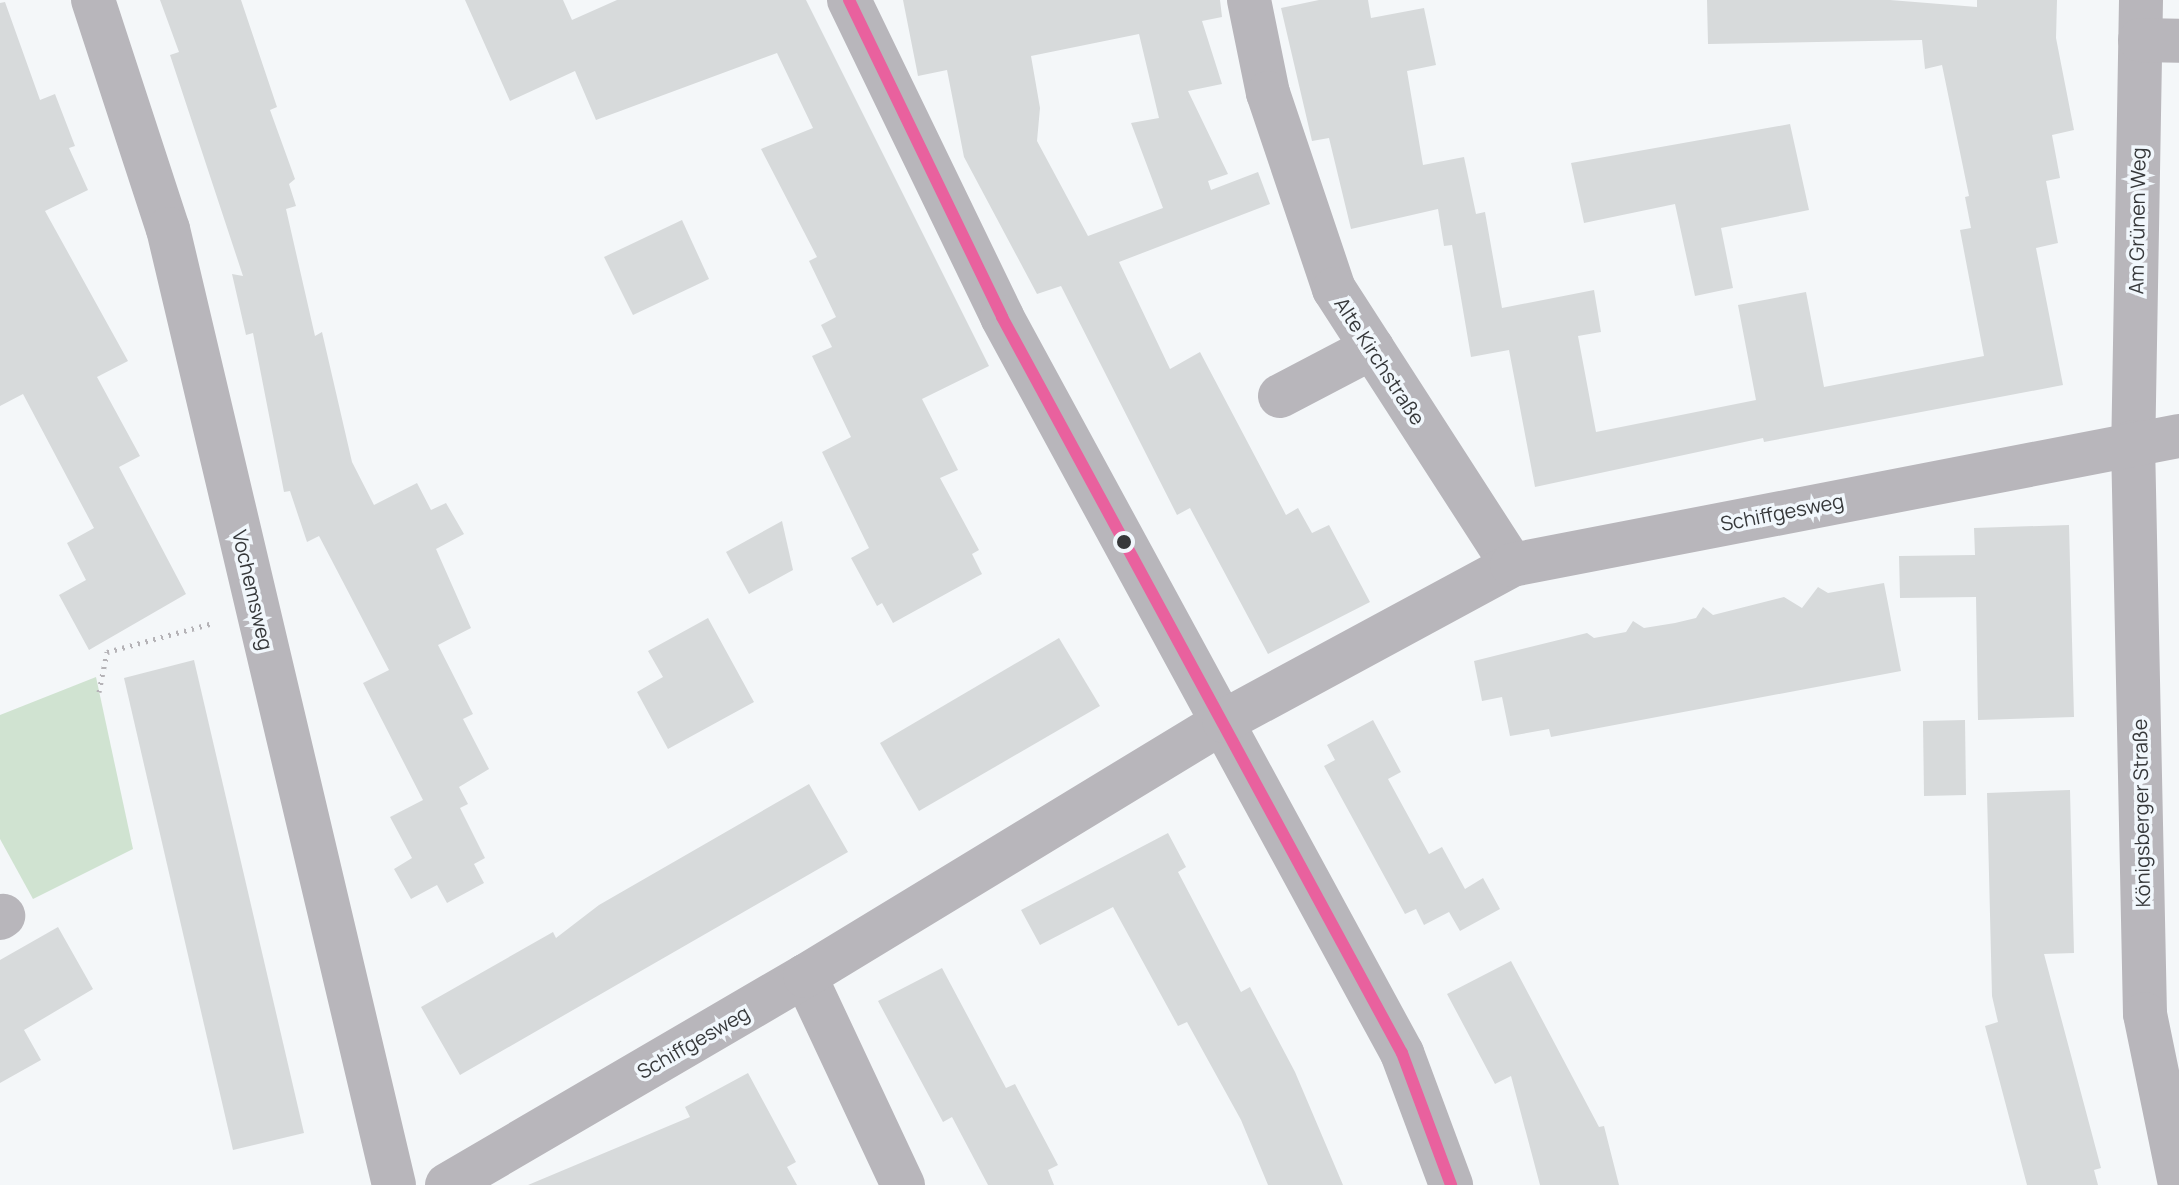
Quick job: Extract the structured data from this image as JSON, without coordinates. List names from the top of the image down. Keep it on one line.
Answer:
{"streets":{"street":["Am Grünen Weg","Alte Kirchstraße","Schiffgesweg","Vochemsweg","Königsberger Straße"]},"crossings":[["Am Grünen Weg","Schiffgesweg"],["Am Grünen Weg","Königsberger Straße"],["Alte Kirchstraße","Schiffgesweg"],["Schiffgesweg","Königsberger Straße"]]}
